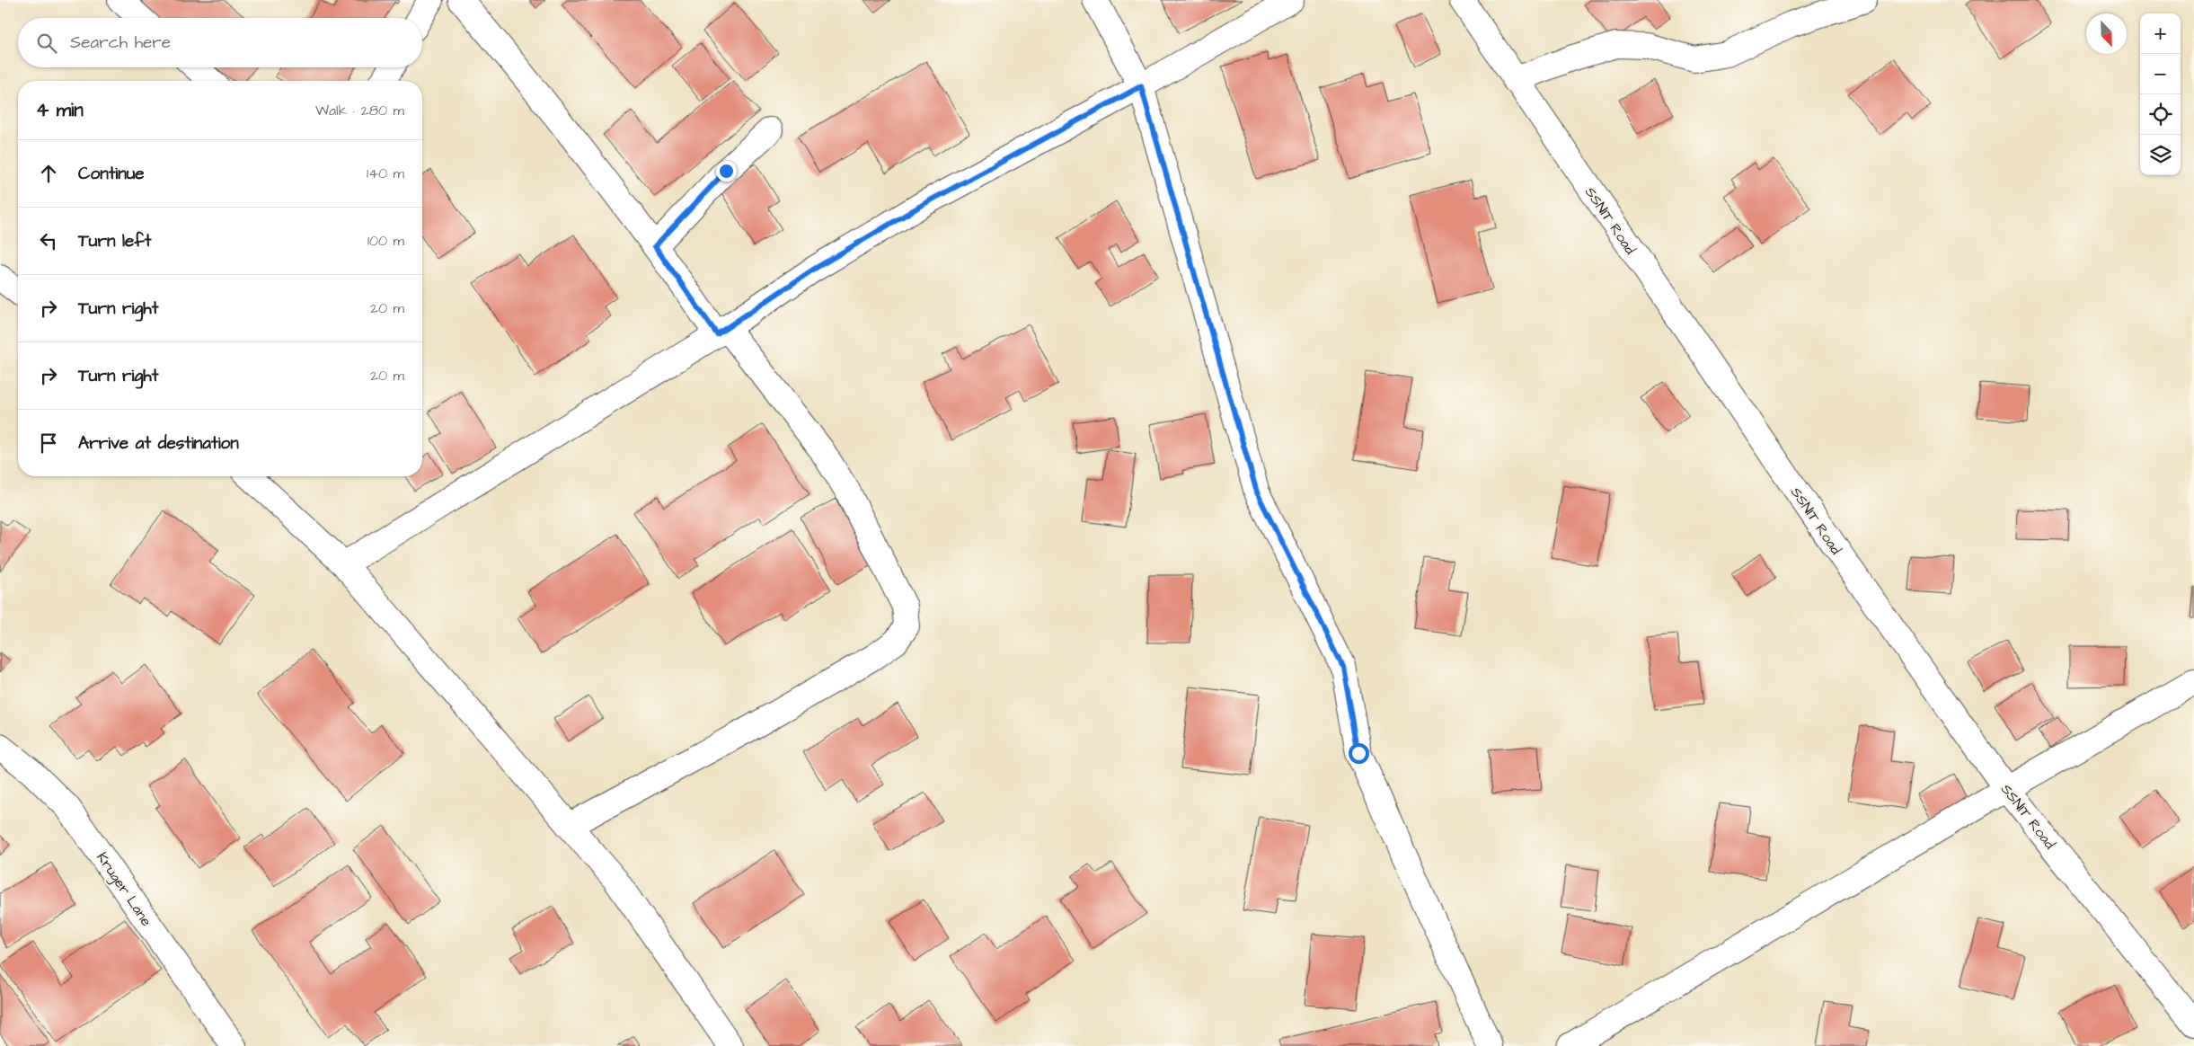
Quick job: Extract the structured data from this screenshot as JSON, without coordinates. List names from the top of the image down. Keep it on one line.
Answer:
{"streets":{"street":["SSNIT Road","Kruger Lane"]},"north":"bottom right","page":{"map_buttons":["+","−"],"search":"Search here","heading":["4 min","Walk · 280 m"],"list":[["Continue","140 m"],["Turn left","100 m"],["Turn right","20 m"],["Turn right","20 m"],"Arrive at destination"]}}
